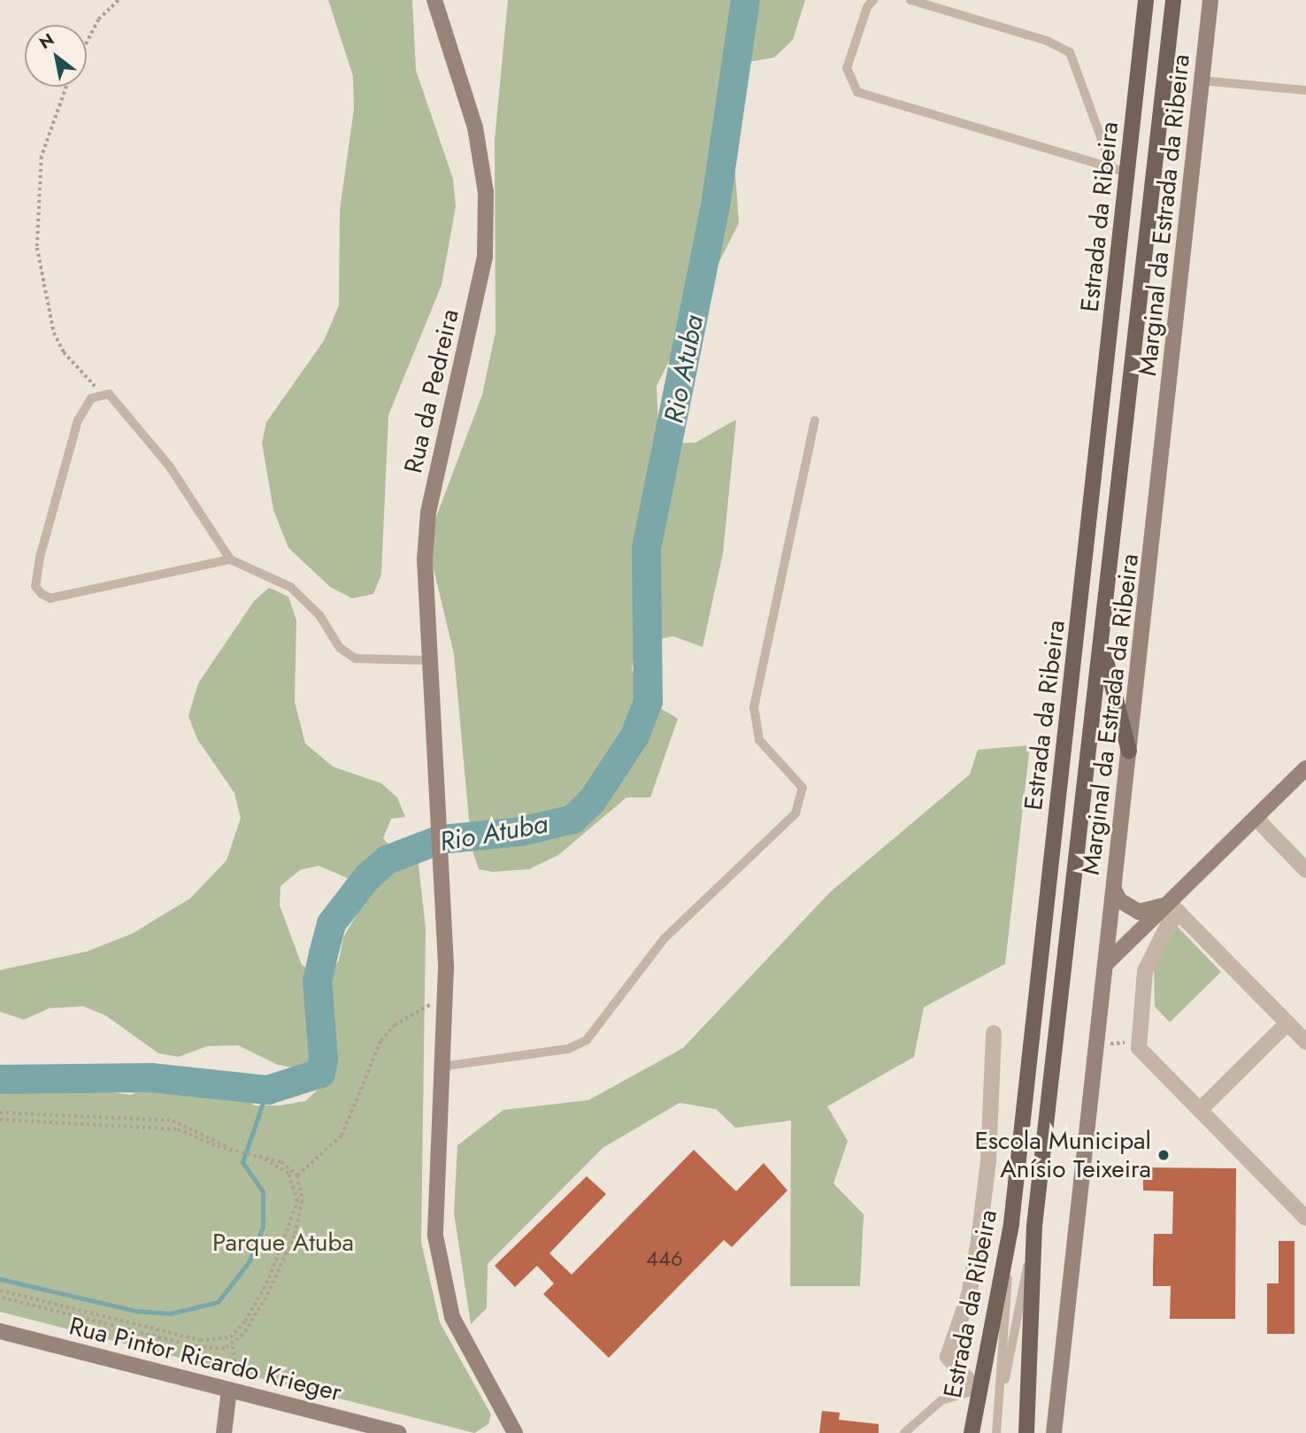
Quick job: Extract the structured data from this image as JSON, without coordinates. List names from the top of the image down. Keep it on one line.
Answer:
{"streets":{"main road":["Marginal da Estrada da Ribeira","Estrada da Ribeira","Rua da Pedreira","Rua Pintor Ricardo Krieger"]},"water":["Rio Atuba"],"parks":["Parque Atuba"],"places":["Escola Municipal Anísio Teixeira"],"house_numbers":["446"],"north":"top left"}
